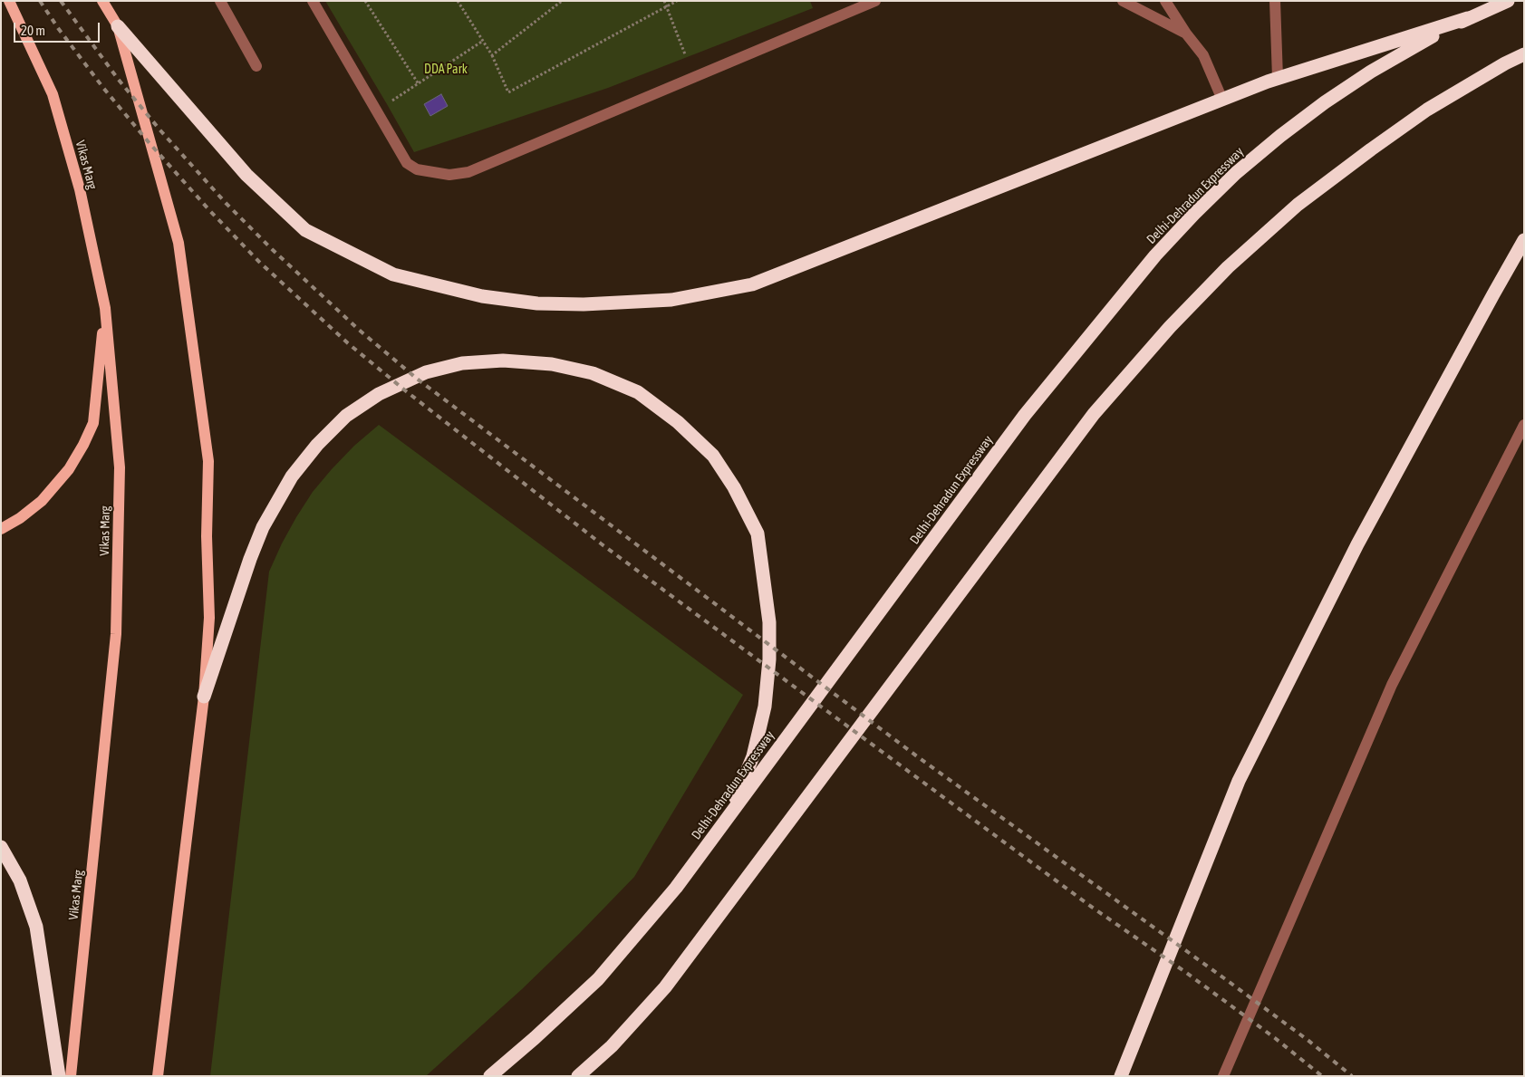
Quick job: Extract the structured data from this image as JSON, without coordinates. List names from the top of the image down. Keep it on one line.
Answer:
{"streets":{"highway":["Delhi-Dehradun Expressway"],"main road":["Vikas Marg"]},"parks":["DDA Park"],"scale_bar":"20 m"}
